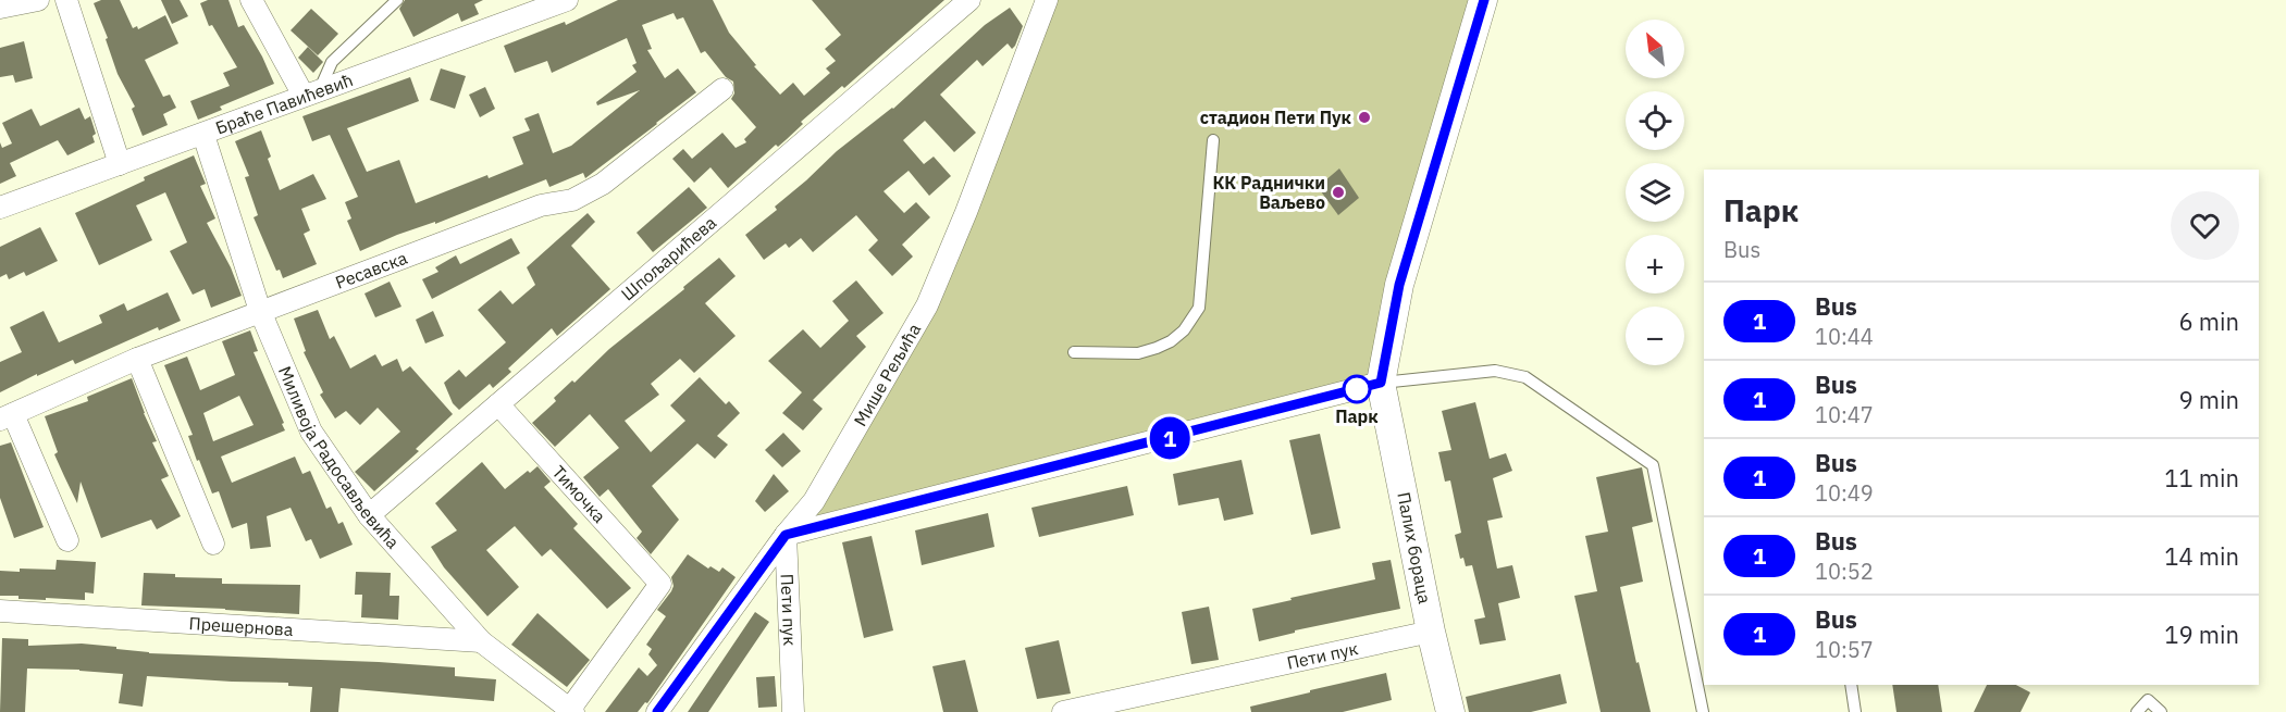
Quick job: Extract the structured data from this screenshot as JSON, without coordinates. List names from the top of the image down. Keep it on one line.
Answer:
{"streets":{"street":["Браће Павићевић","Шпољарићева","Ресавска","Мише Рељића","Миливоја Радосављевића","Тимочка","Палих бораца","Пети пук","Прешернова"]},"crossings":[["Браће Павићевић","Миливоја Радосављевића"],["Шпољарићева","Миливоја Радосављевића"],["Шпољарићева","Тимочка"],["Ресавска","Миливоја Радосављевића"],["Мише Рељића","Пети пук"],["Миливоја Радосављевића","Тимочка"],["Миливоја Радосављевића","Прешернова"],["Палих бораца","Пети пук"]],"places":["стадион Пети Пук","КК Раднички Ваљево","Парк"],"lines":["bus line 1"],"north":"top left","page":{"on_map":"1","map_buttons":["+","−"],"heading":["Парк","Bus"],"list":[{"mark":"1","name":"Bus","note":"10:44","value":"6 min"},{"mark":"1","name":"Bus","note":"10:47","value":"9 min"},{"mark":"1","name":"Bus","note":"10:49","value":"11 min"},{"mark":"1","name":"Bus","note":"10:52","value":"14 min"},{"mark":"1","name":"Bus","note":"10:57","value":"19 min"}]}}
